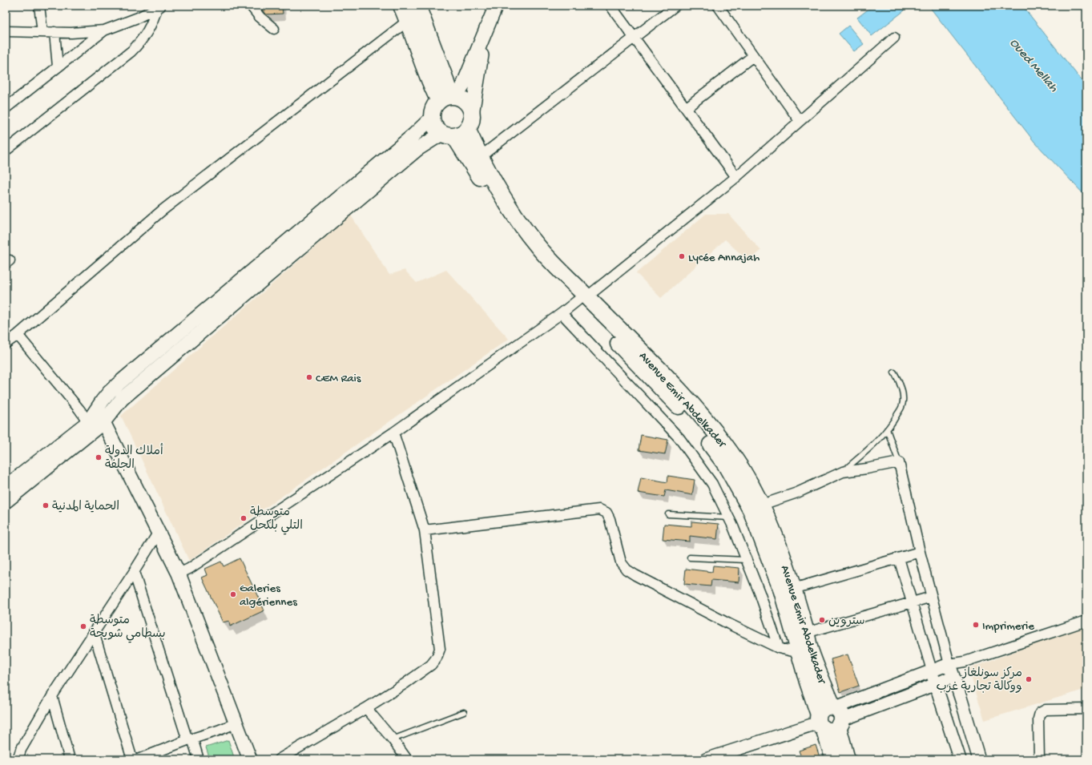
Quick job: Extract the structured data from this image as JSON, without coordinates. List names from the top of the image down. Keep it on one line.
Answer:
{"streets":{"main road":["Avenue Emir Abdelkader"]},"water":["Oued Mellah"],"places":["Lycée Annajah","CEM Rais","أملاك الدولة الجلفة","الحماية المدنية","متوسطة التلي بلكحل","Galeries algériennes","ستروين","Imprimerie","متوسطة بسطامي شويحة","مركز سونلغاز ووكالة تجارية غرب"]}
